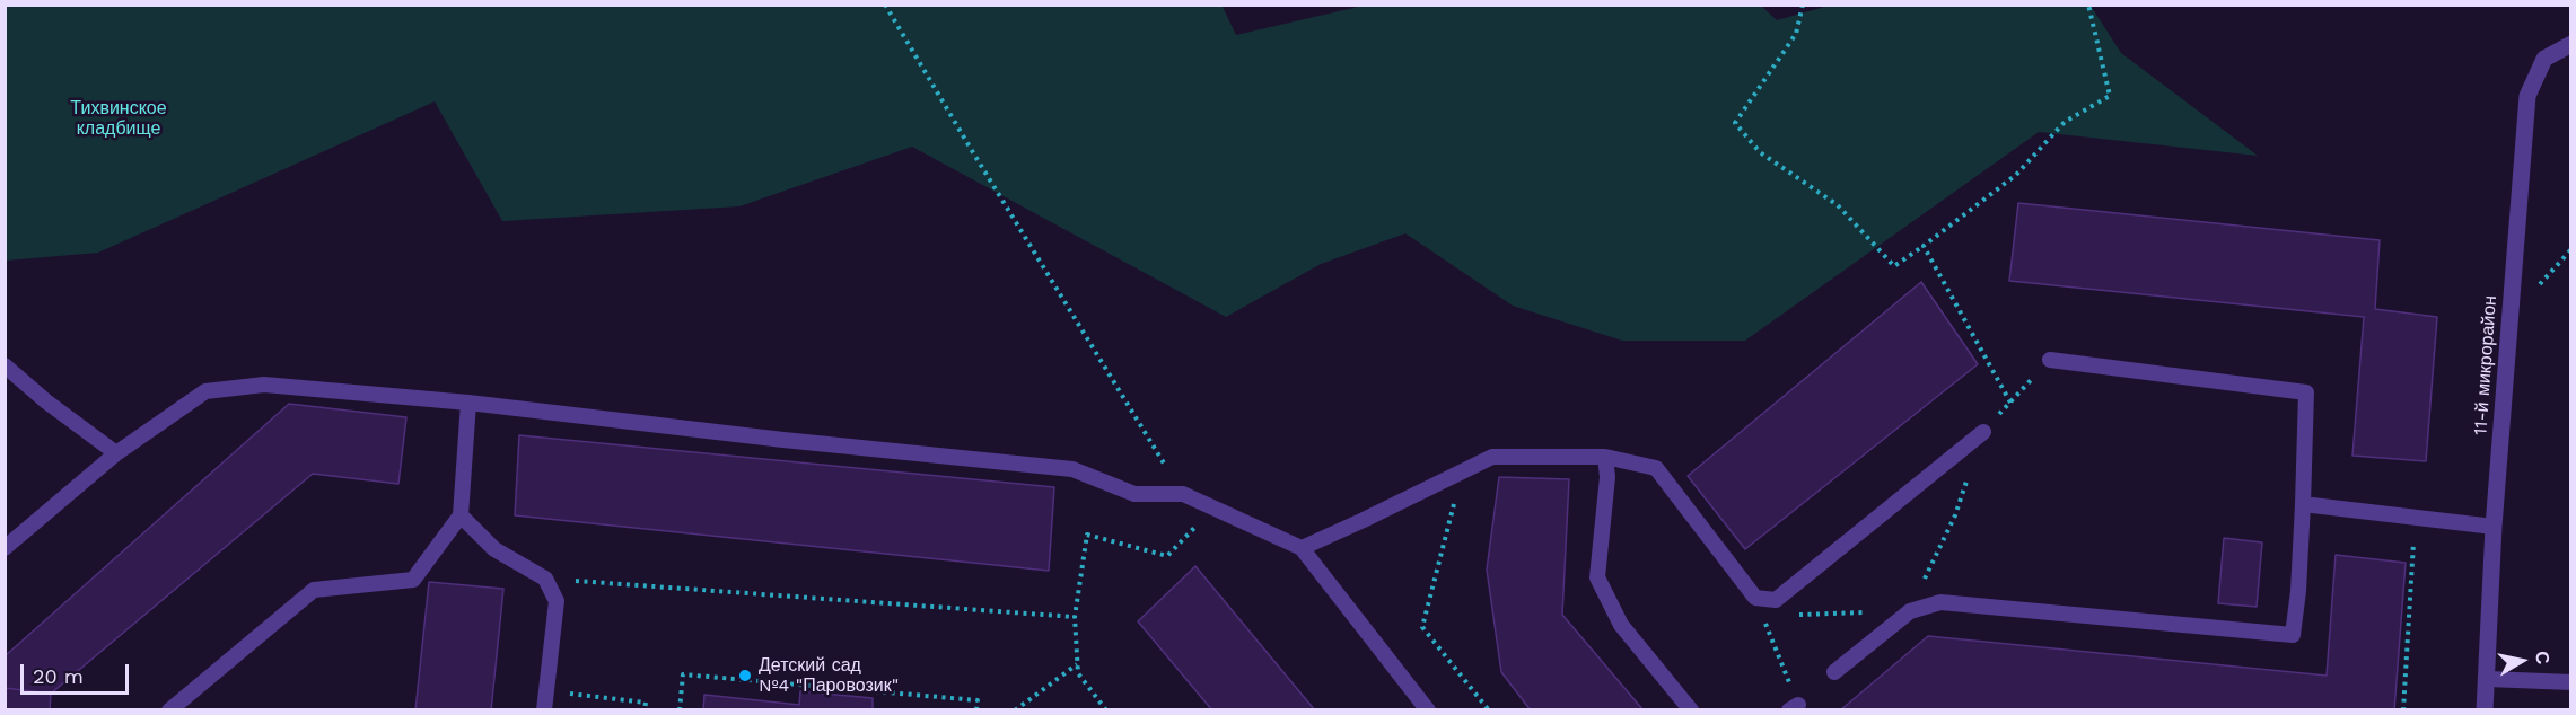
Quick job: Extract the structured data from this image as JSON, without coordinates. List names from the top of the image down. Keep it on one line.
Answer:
{"streets":{"street":["11-й микрорайон"]},"parks":["Тихвинское кладбище"],"places":["Детский сад №4 \"Паровозик\""],"scale_bar":"20 m","north":"right"}
